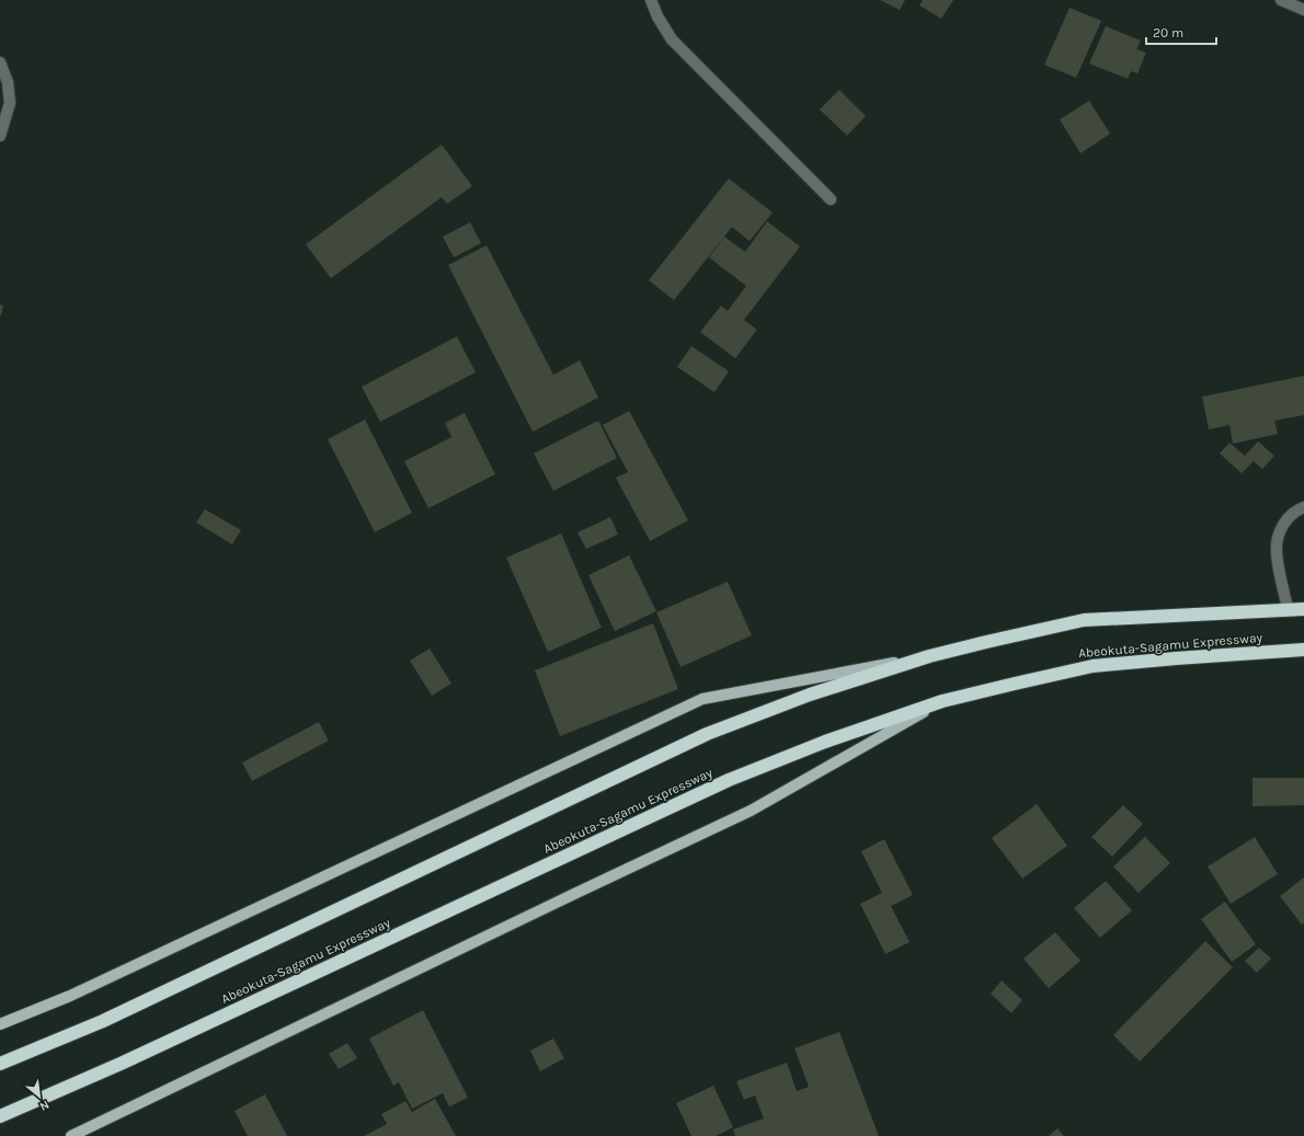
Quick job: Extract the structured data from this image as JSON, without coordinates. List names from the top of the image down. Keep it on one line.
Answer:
{"streets":{"highway":["Abeokuta-Sagamu Expressway"]},"scale_bar":"20 m","north":"bottom right"}
